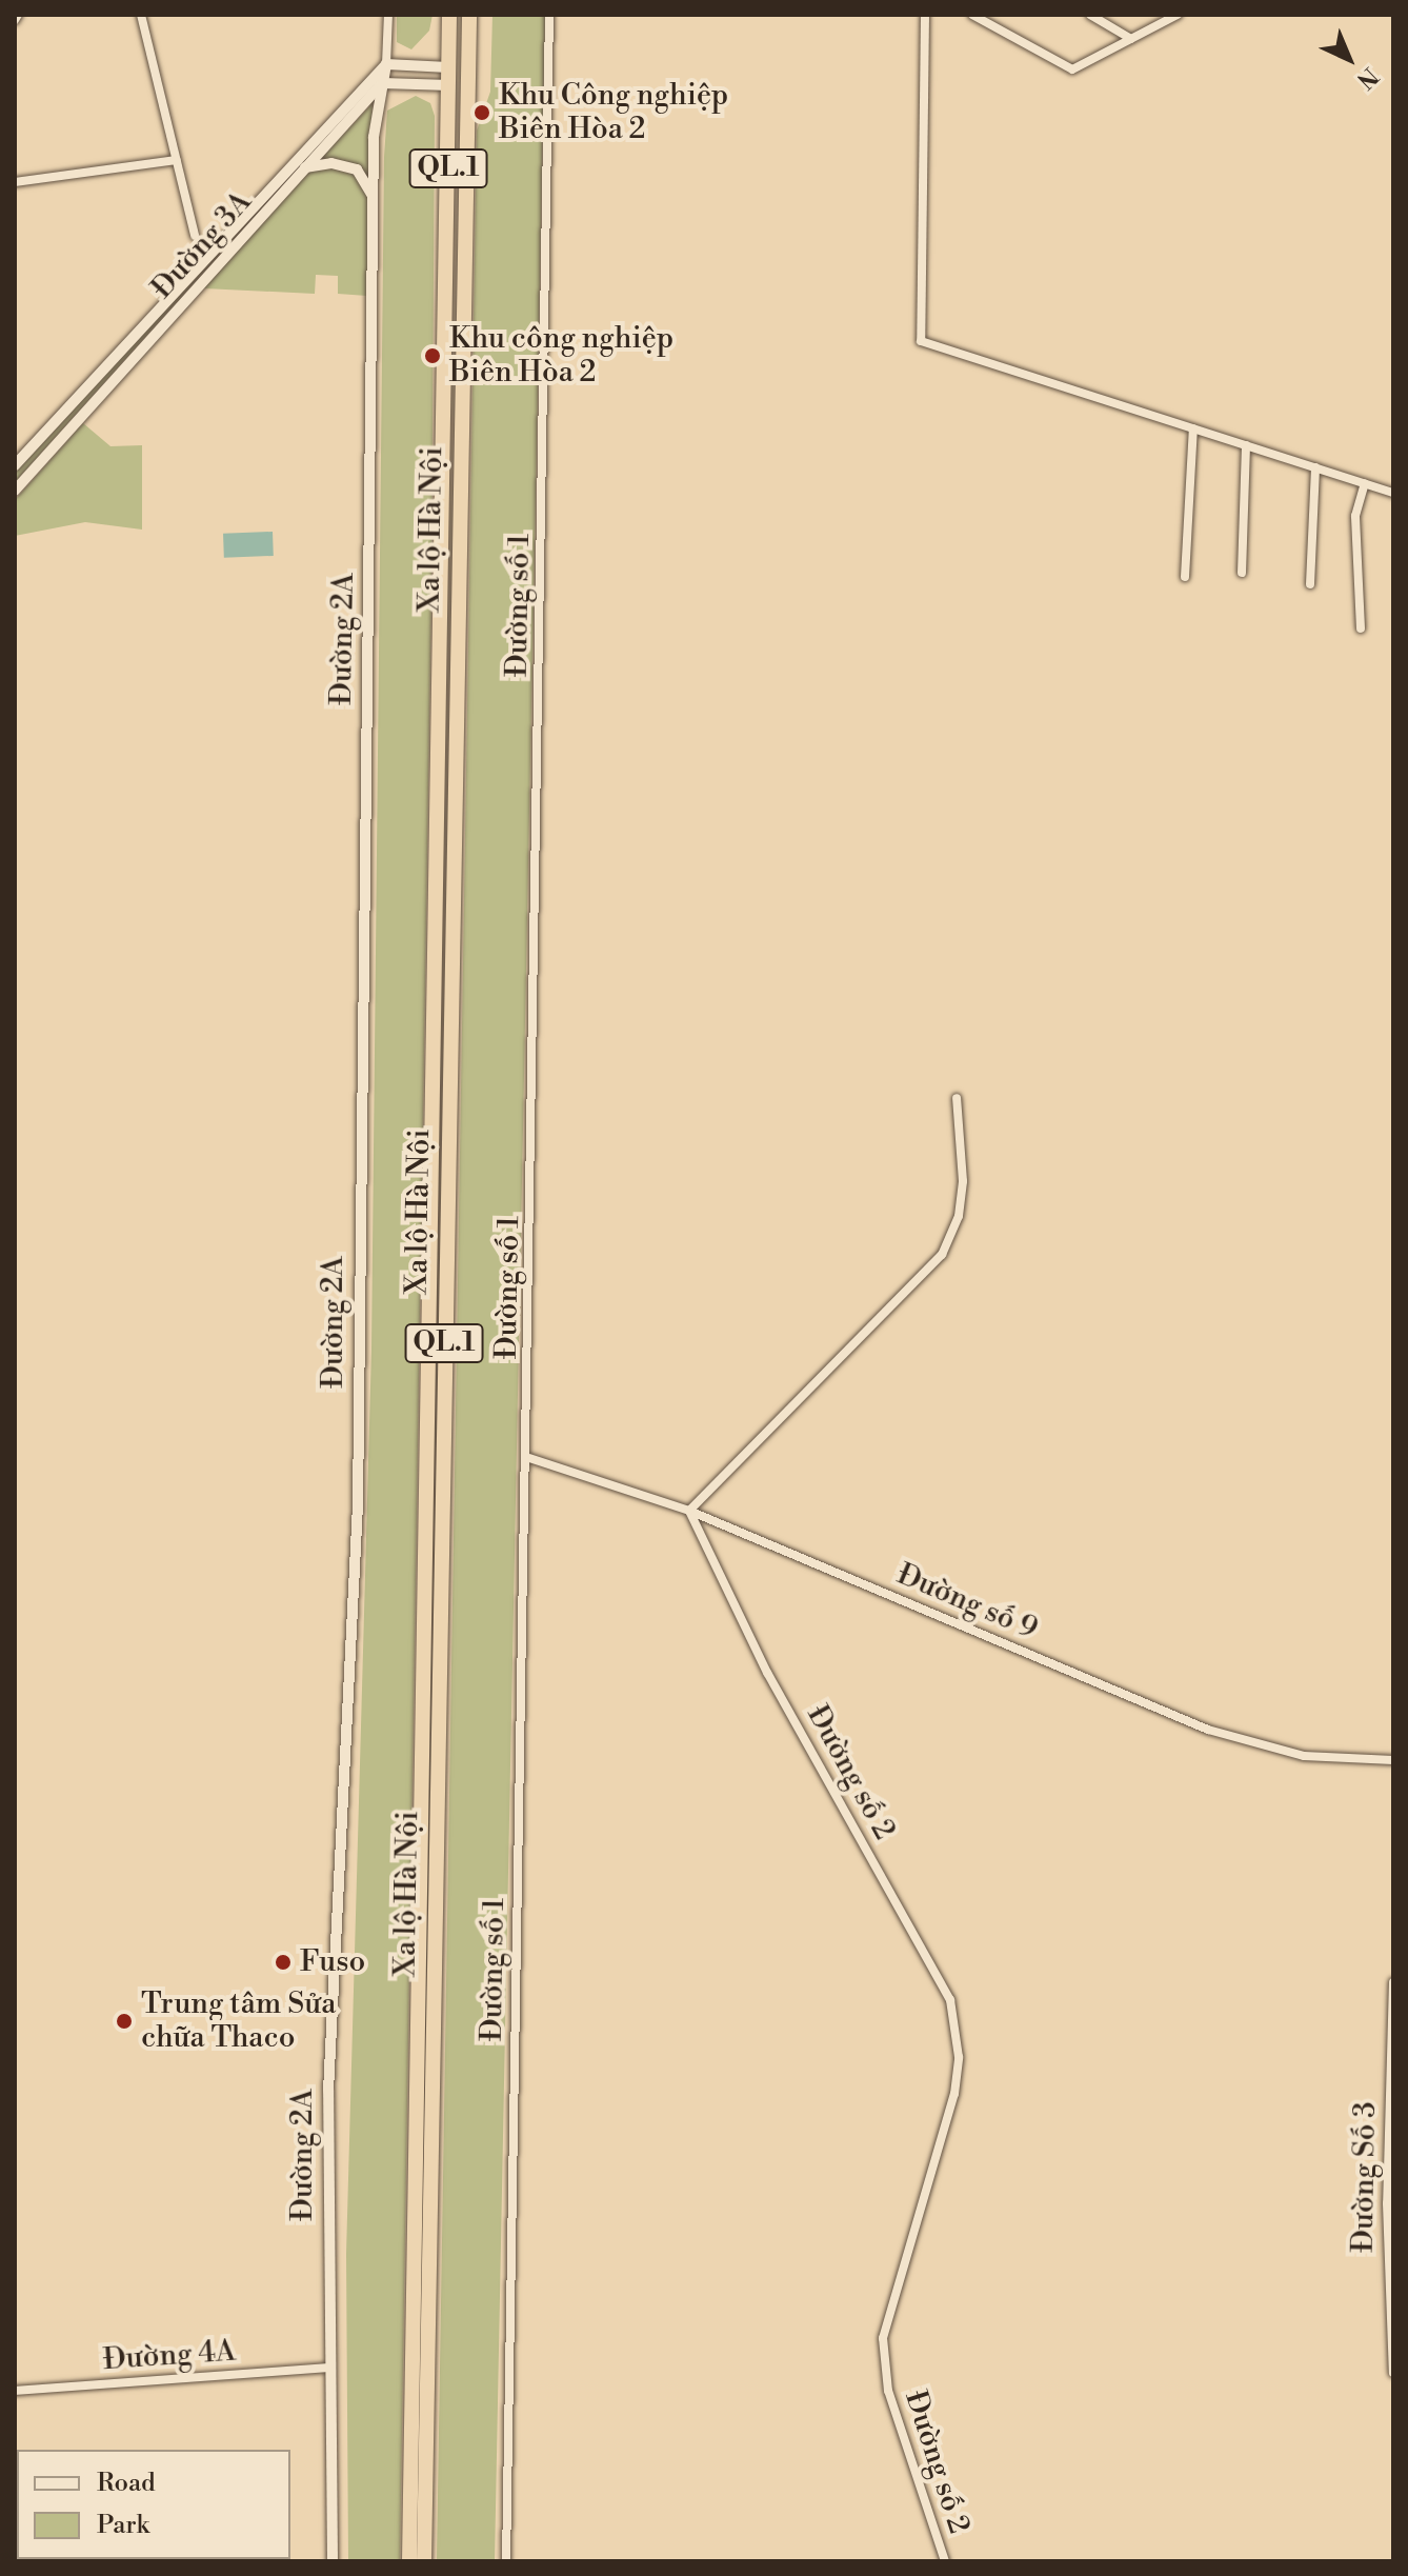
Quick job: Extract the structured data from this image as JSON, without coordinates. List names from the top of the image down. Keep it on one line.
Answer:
{"streets":{"highway":["QL.1","Xa lộ Hà Nội"],"street":["Đường 3A","Đường số 1","Đường 2A","Đường số 9","Đường số 2","Đường Số 3","Đường 4A"]},"crossings":[["QL.1","Xa lộ Hà Nội"],["Đường 3A","Đường 2A"],["Đường số 1","Đường số 9"],["Đường 2A","Đường 4A"],["Đường số 9","Đường số 2"]],"places":["Khu Công nghiệp Biên Hòa 2","Khu công nghiệp Biên Hòa 2","Fuso","Trung tâm Sửa chữa Thaco"],"legend":["Road","Park"],"north":"bottom right"}
